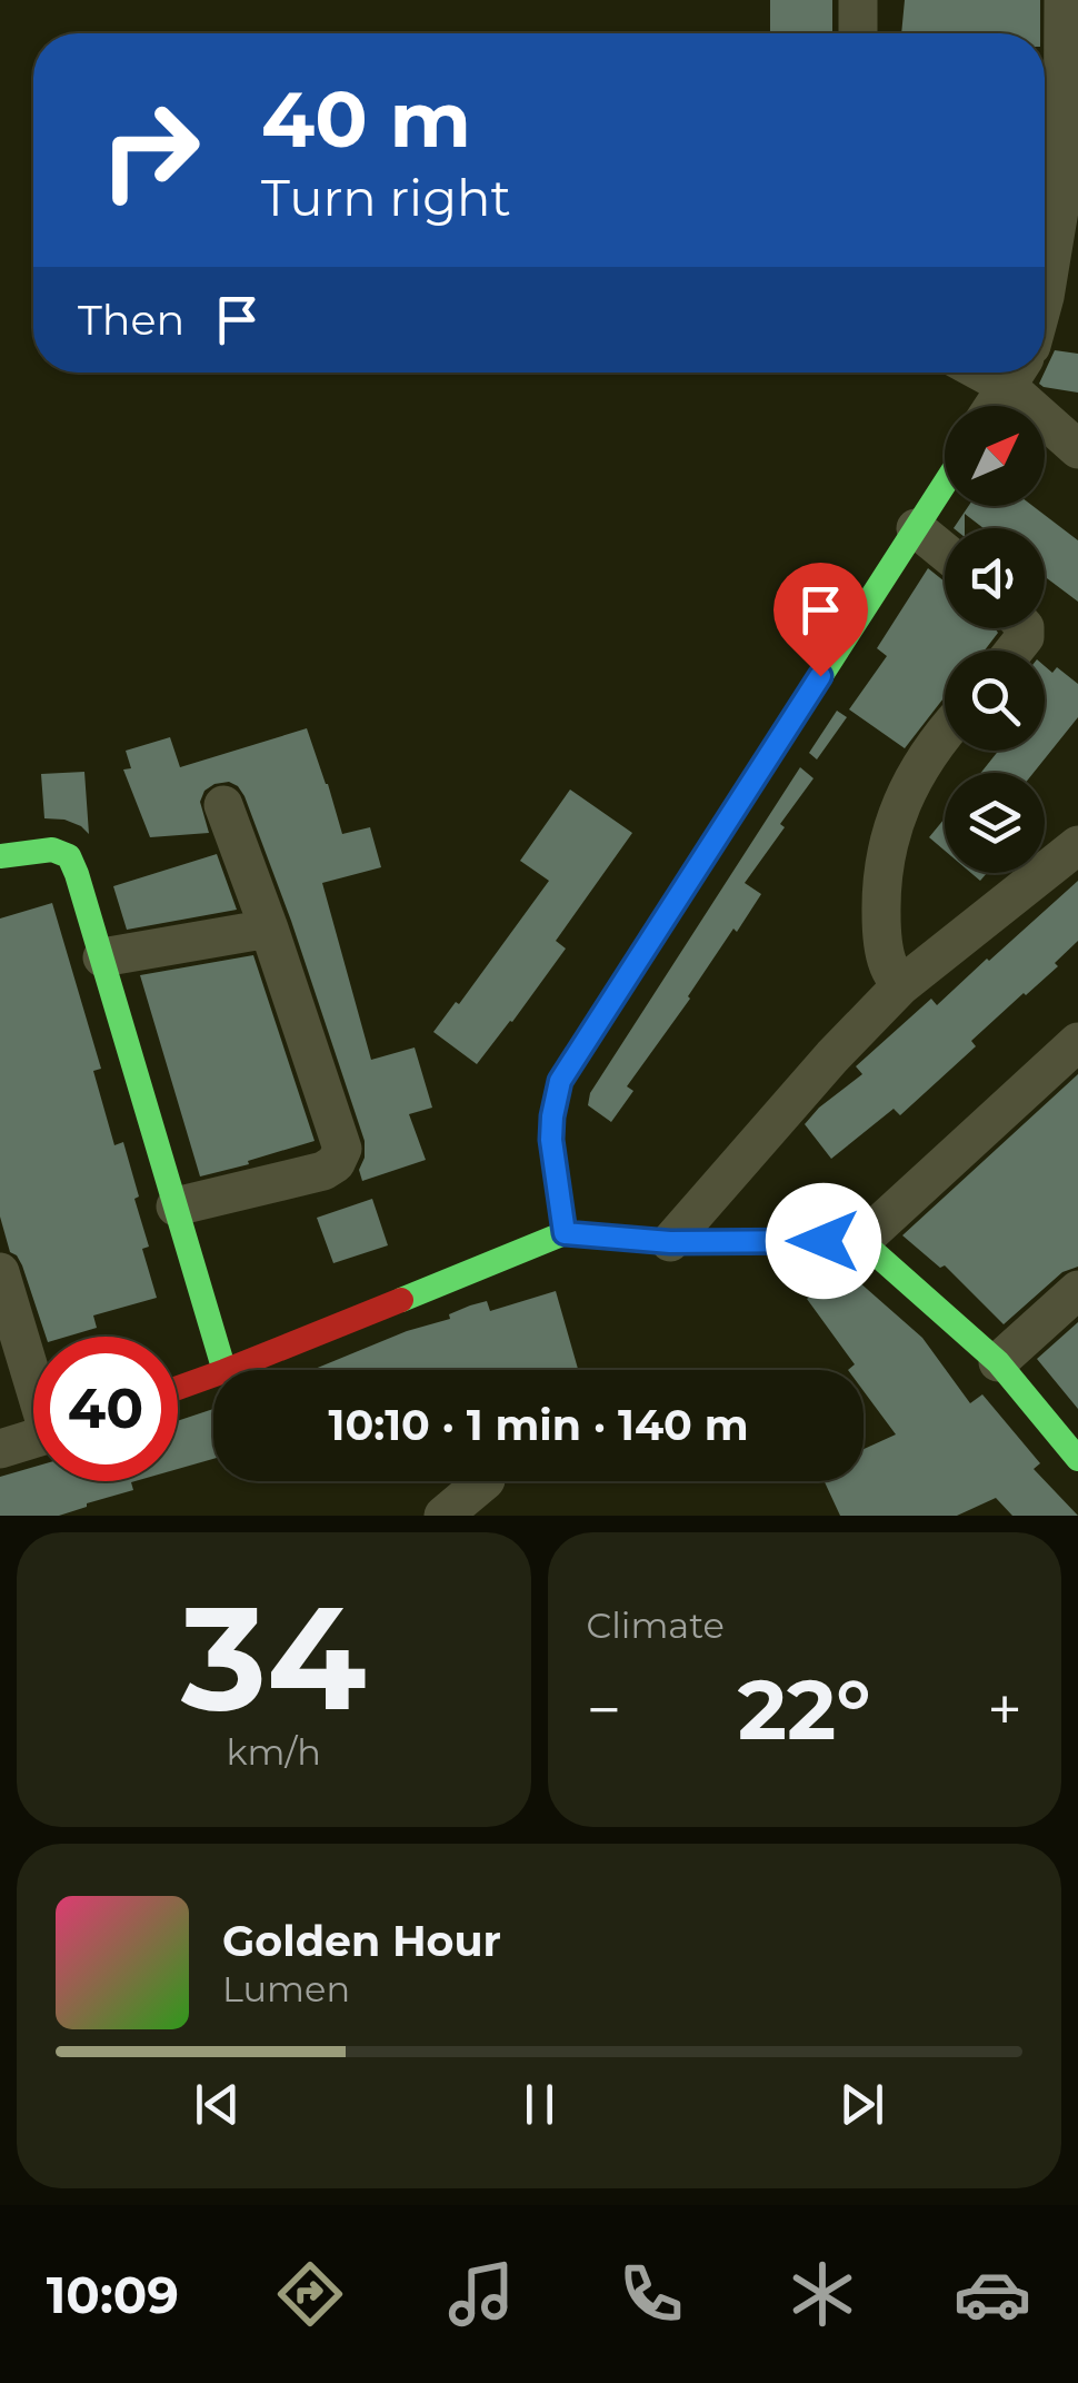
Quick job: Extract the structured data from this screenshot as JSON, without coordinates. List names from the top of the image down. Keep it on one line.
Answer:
{"north":"top right","page":{"turn":["40 m","Turn right"],"then":"Then","limit":"40","trip":"10:10 · 1 min · 140 m","tile":[["34","km/h"],"Climate"],"heat":["−","22°","+"],"song":["Golden Hour","Lumen"],"tabs":"10:09"}}
